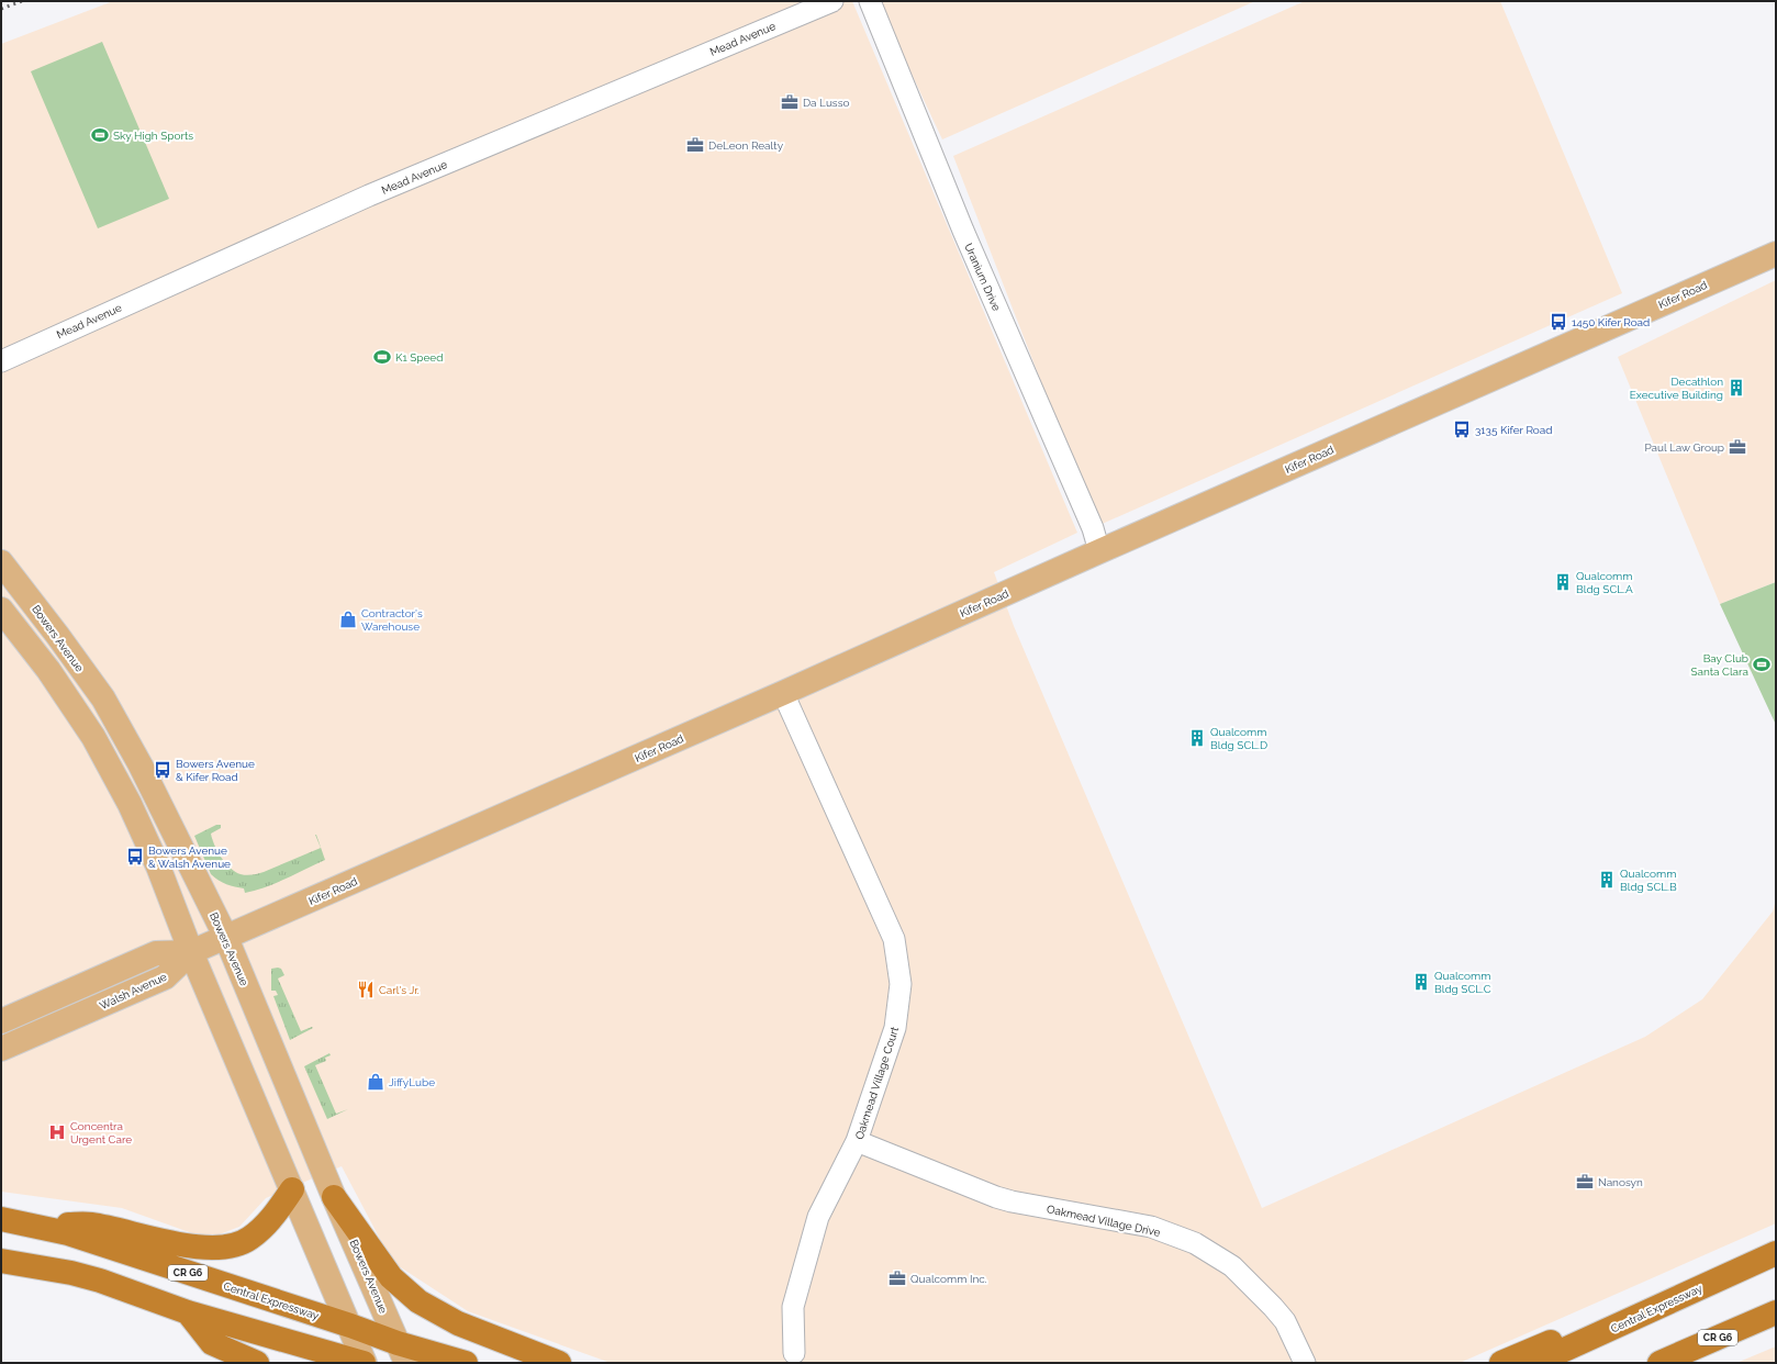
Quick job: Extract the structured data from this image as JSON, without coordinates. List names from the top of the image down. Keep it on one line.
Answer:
{"streets":{"highway":["CR G6","Central Expressway"],"main road":["Kifer Road","Bowers Avenue","Walsh Avenue"],"street":["Mead Avenue","Uranium Drive","Oakmead Village Court","Oakmead Village Drive"]},"crossings":[["Uranium Drive","Kifer Road"],["Kifer Road","Bowers Avenue"],["Kifer Road","Walsh Avenue"],["Kifer Road","Oakmead Village Court"],["Bowers Avenue","Central Expressway"],["Oakmead Village Court","Oakmead Village Drive"]],"places":{"office":["Da Lusso","DeLeon Realty","Paul Law Group","Nanosyn","Qualcomm Inc."],"sports":["Sky High Sports","K1 Speed","Bay Club Santa Clara"],"bus stop":["1450 Kifer Road","3135 Kifer Road","Bowers Avenue & Kifer Road","Bowers Avenue & Walsh Avenue"],"building":["Decathlon Executive Building","Qualcomm Bldg SCL.A","Qualcomm Bldg SCL.D","Qualcomm Bldg SCL.B","Qualcomm Bldg SCL.C"],"shop":["Contractor's Warehouse","JiffyLube"],"restaurant":["Carl's Jr."],"hospital":["Concentra Urgent Care"]}}
